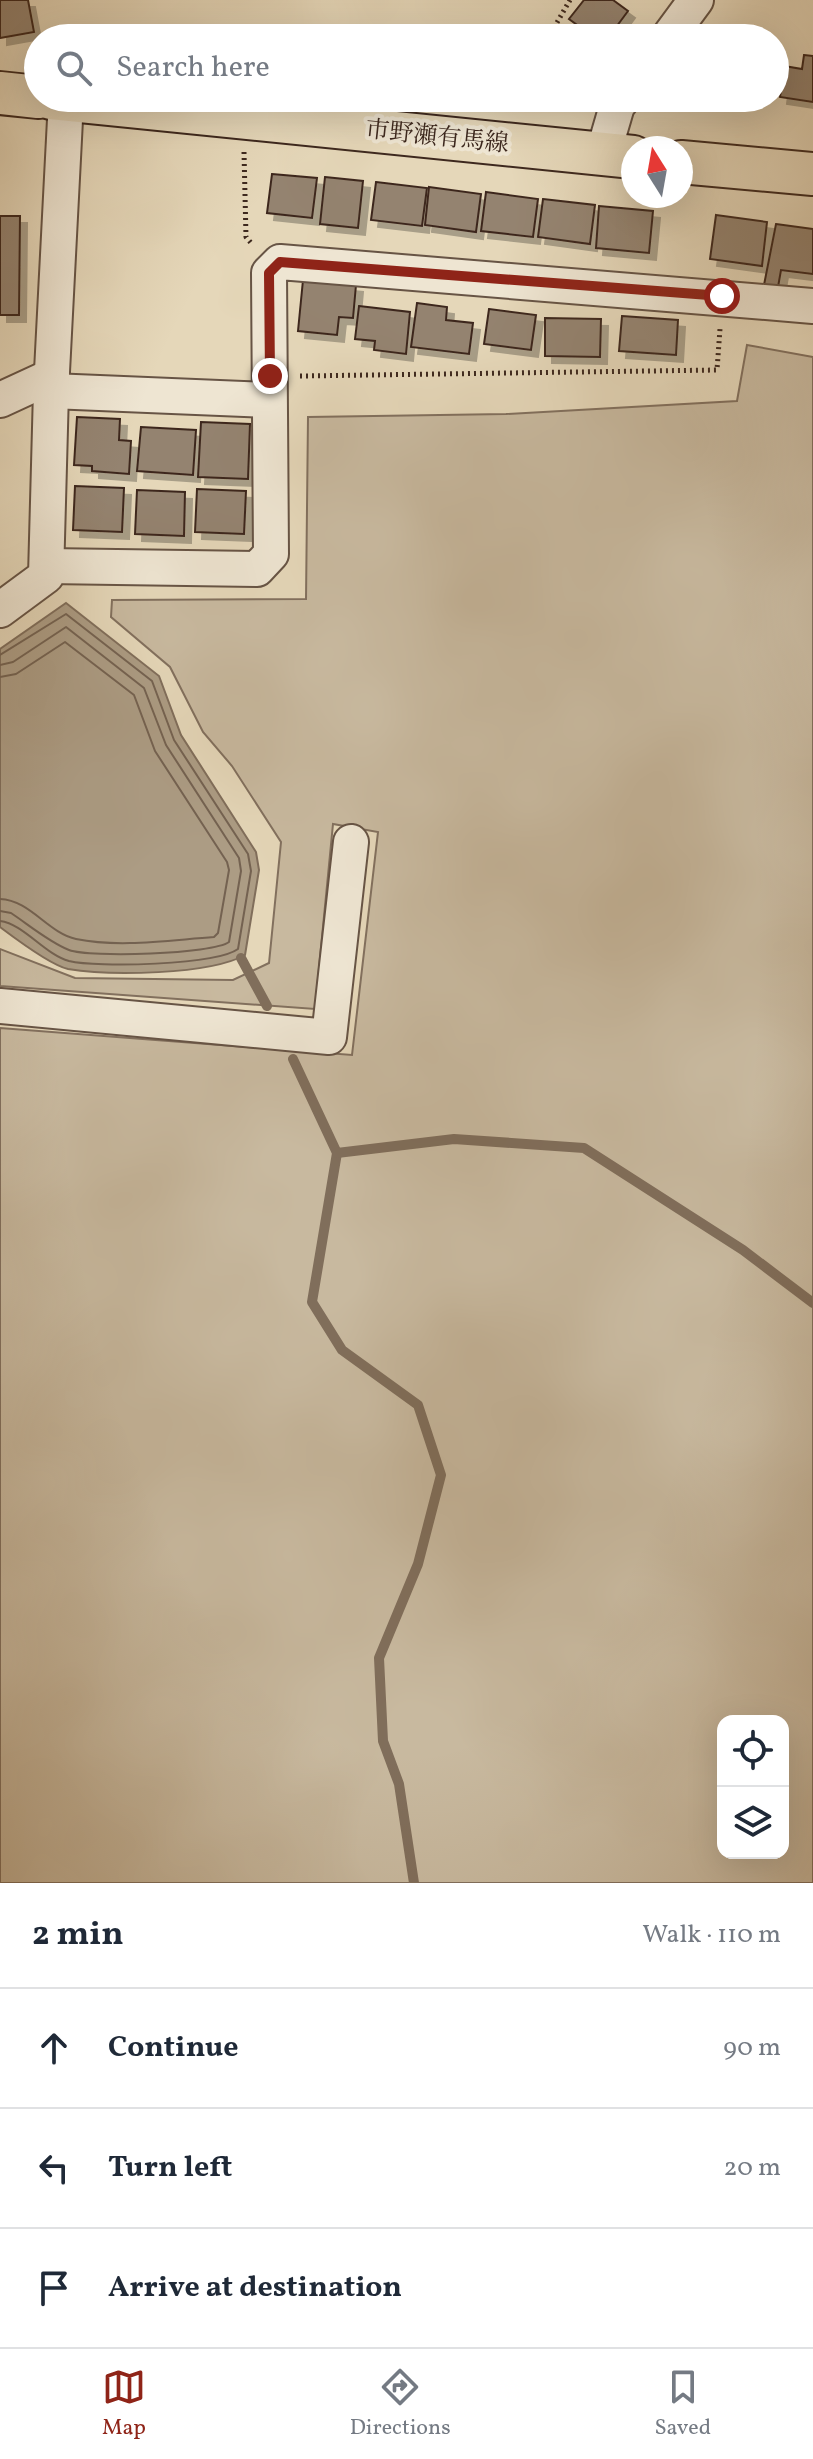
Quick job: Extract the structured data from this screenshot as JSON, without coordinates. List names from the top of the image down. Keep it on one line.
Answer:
{"streets":{"main road":["市野瀬有馬線"]},"north":"top","page":{"search":"Search here","heading":["2 min","Walk · 110 m"],"list":[["Continue","90 m"],["Turn left","20 m"],"Arrive at destination"],"nav":["Map","Directions","Saved"]}}
